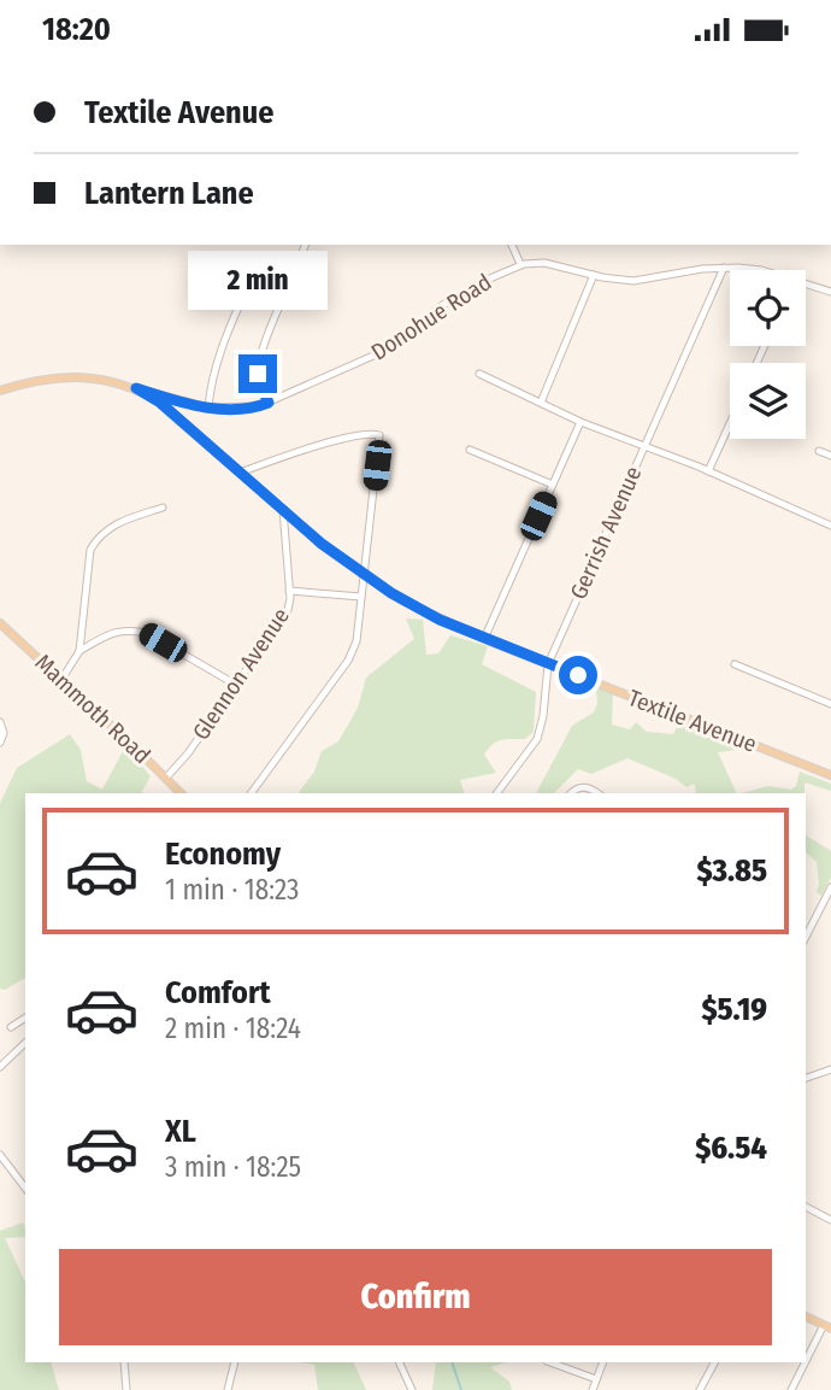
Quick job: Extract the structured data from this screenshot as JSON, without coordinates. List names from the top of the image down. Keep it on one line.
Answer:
{"streets":{"main road":["Mammoth Road","Textile Avenue"],"street":["Donohue Road","Gerrish Avenue","Glennon Avenue"]},"crossings":[["Donohue Road","Gerrish Avenue"],["Donohue Road","Textile Avenue"],["Gerrish Avenue","Textile Avenue"],["Glennon Avenue","Mammoth Road"],["Glennon Avenue","Textile Avenue"]],"page":{"status":"18:20","banner":["Textile Avenue","Lantern Lane"],"bubble":"2 min","list":[{"name":"Economy","note":"1 min · 18:23","value":"$3.85"},{"name":"Comfort","note":"2 min · 18:24","value":"$5.19"},{"name":"XL","note":"3 min · 18:25","value":"$6.54"}],"buttons":"Confirm"}}
